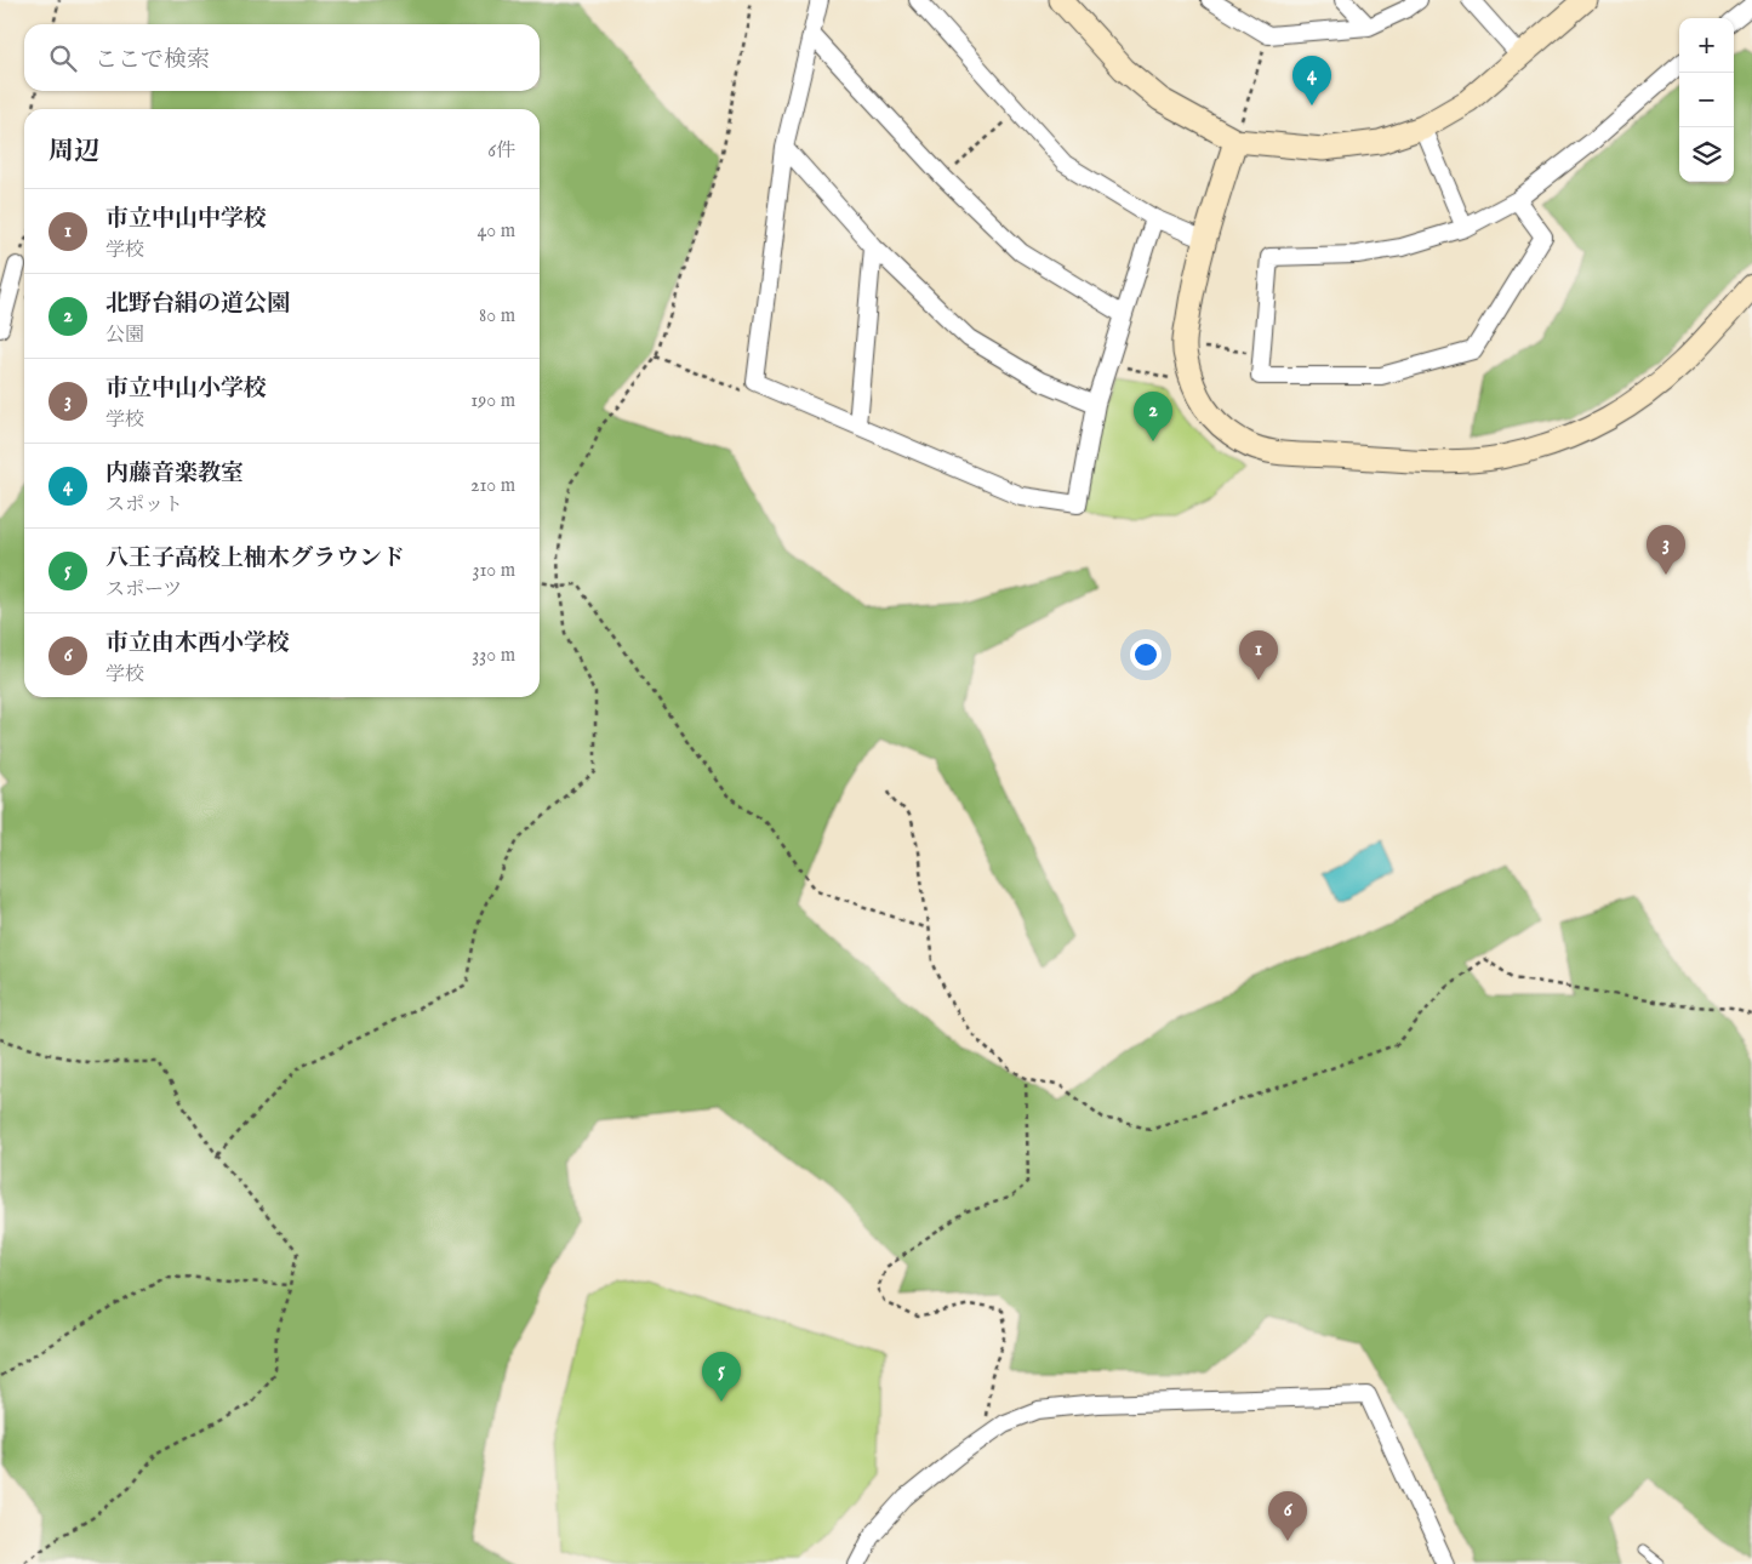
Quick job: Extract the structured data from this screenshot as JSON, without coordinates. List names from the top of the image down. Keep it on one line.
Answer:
{"page":{"map_buttons":["+","−"],"search":"ここで検索","pins":["4","2","3","1","5","6"],"heading":["周辺","6件"],"list":[{"mark":"1","name":"市立中山中学校","note":"学校","value":"40 m"},{"mark":"2","name":"北野台絹の道公園","note":"公園","value":"80 m"},{"mark":"3","name":"市立中山小学校","note":"学校","value":"190 m"},{"mark":"4","name":"内藤音楽教室","note":"スポット","value":"210 m"},{"mark":"5","name":"八王子高校上柚木グラウンド","note":"スポーツ","value":"310 m"},{"mark":"6","name":"市立由木西小学校","note":"学校","value":"330 m"}]}}
